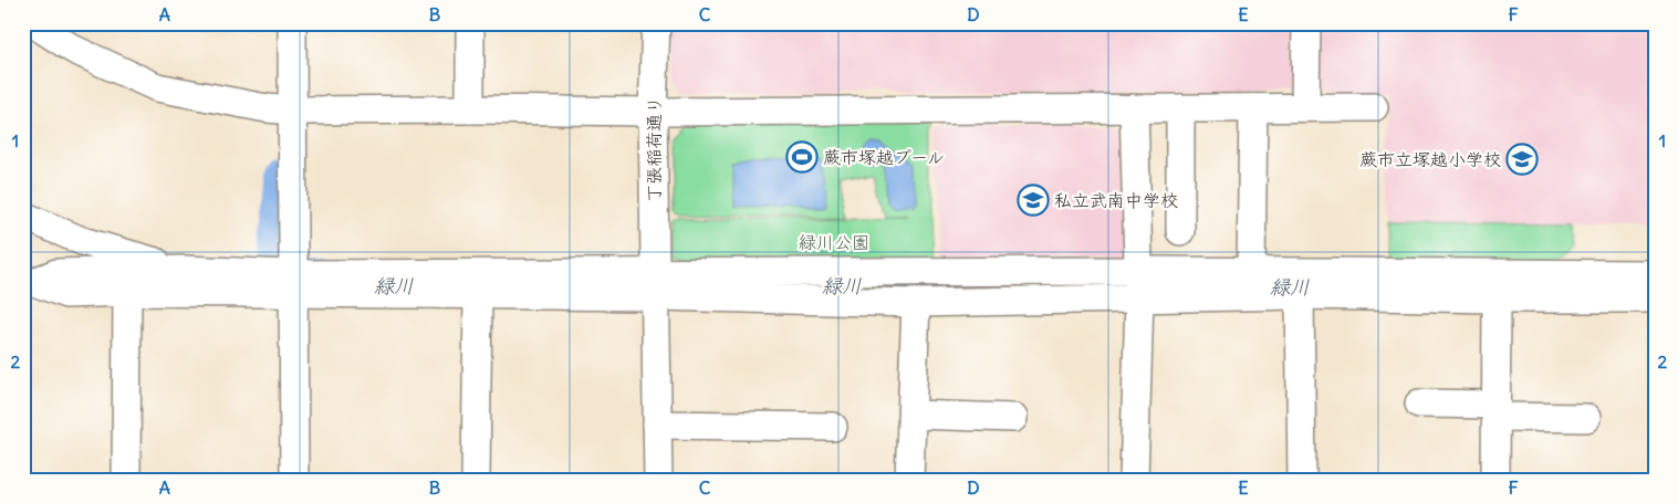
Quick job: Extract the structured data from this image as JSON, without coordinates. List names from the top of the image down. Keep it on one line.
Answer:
{"streets":{"street":["丁張稲荷通り"]},"water":["緑川"],"parks":["緑川公園"],"places":{"sports":["蕨市塚越プール"],"school or university":["蕨市立塚越小学校","私立武南中学校"]},"grid":{"columns":["A","B","C","D","E","F"],"rows":["1","2"]}}
